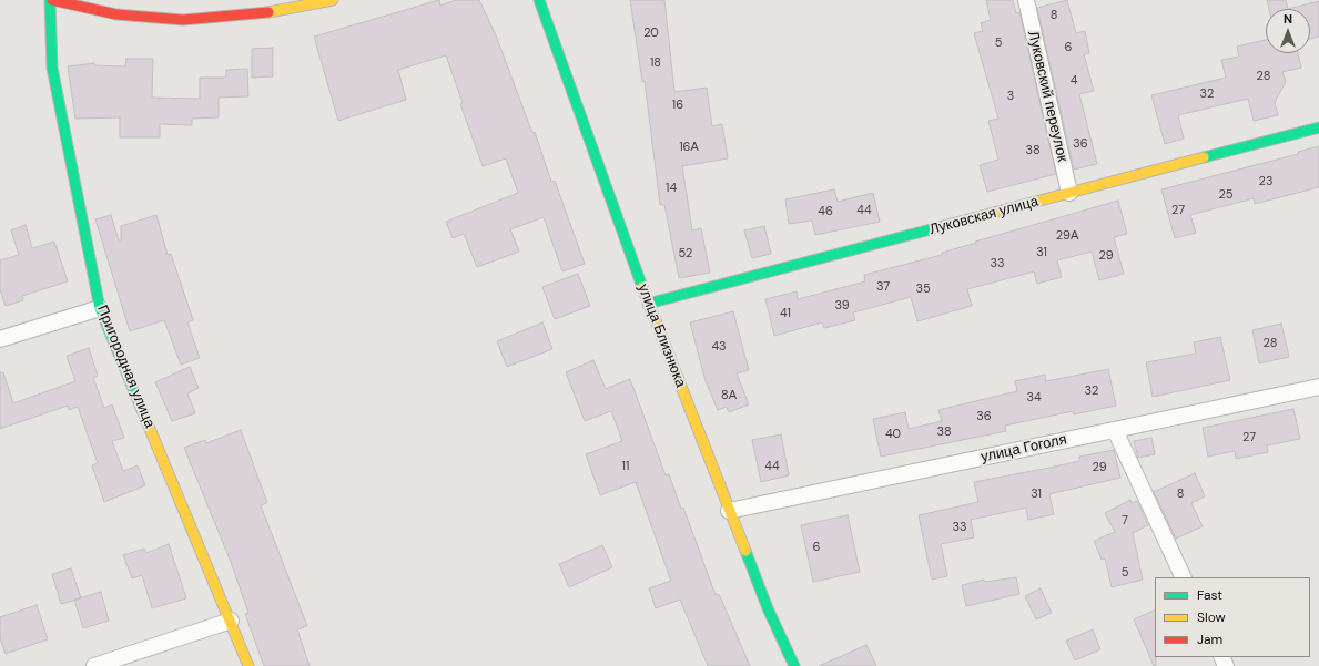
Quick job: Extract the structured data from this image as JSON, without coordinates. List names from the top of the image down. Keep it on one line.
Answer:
{"streets":{"street":["Луковский переулок","Луковская улица","улица Близнюка","Пригородная улица","улица Гоголя"]},"crossings":[["Луковский переулок","Луковская улица"],["Луковская улица","улица Близнюка"],["улица Близнюка","улица Гоголя"]],"house_numbers":["8","20","5","6","18","28","4","32","3","16","36","16А","38","23","14","25","44","27","46","29А","31","52","29","33","37","35","39","41","28","43","32","8А","34","36","38","40","27","11","44","29","31","8","7","33","6","5"],"legend":["Fast","Slow","Jam"],"north":"top"}
